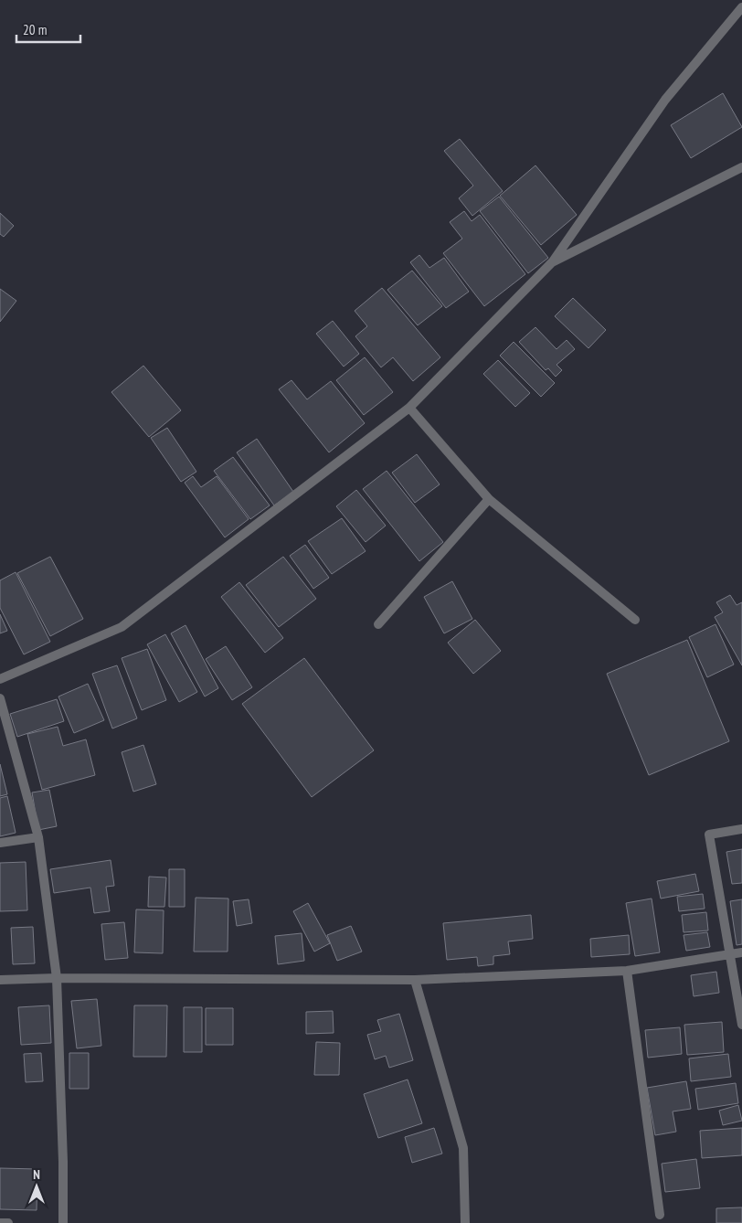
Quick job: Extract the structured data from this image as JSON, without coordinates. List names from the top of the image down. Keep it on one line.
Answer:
{"scale_bar":"20 m","north":"top"}
